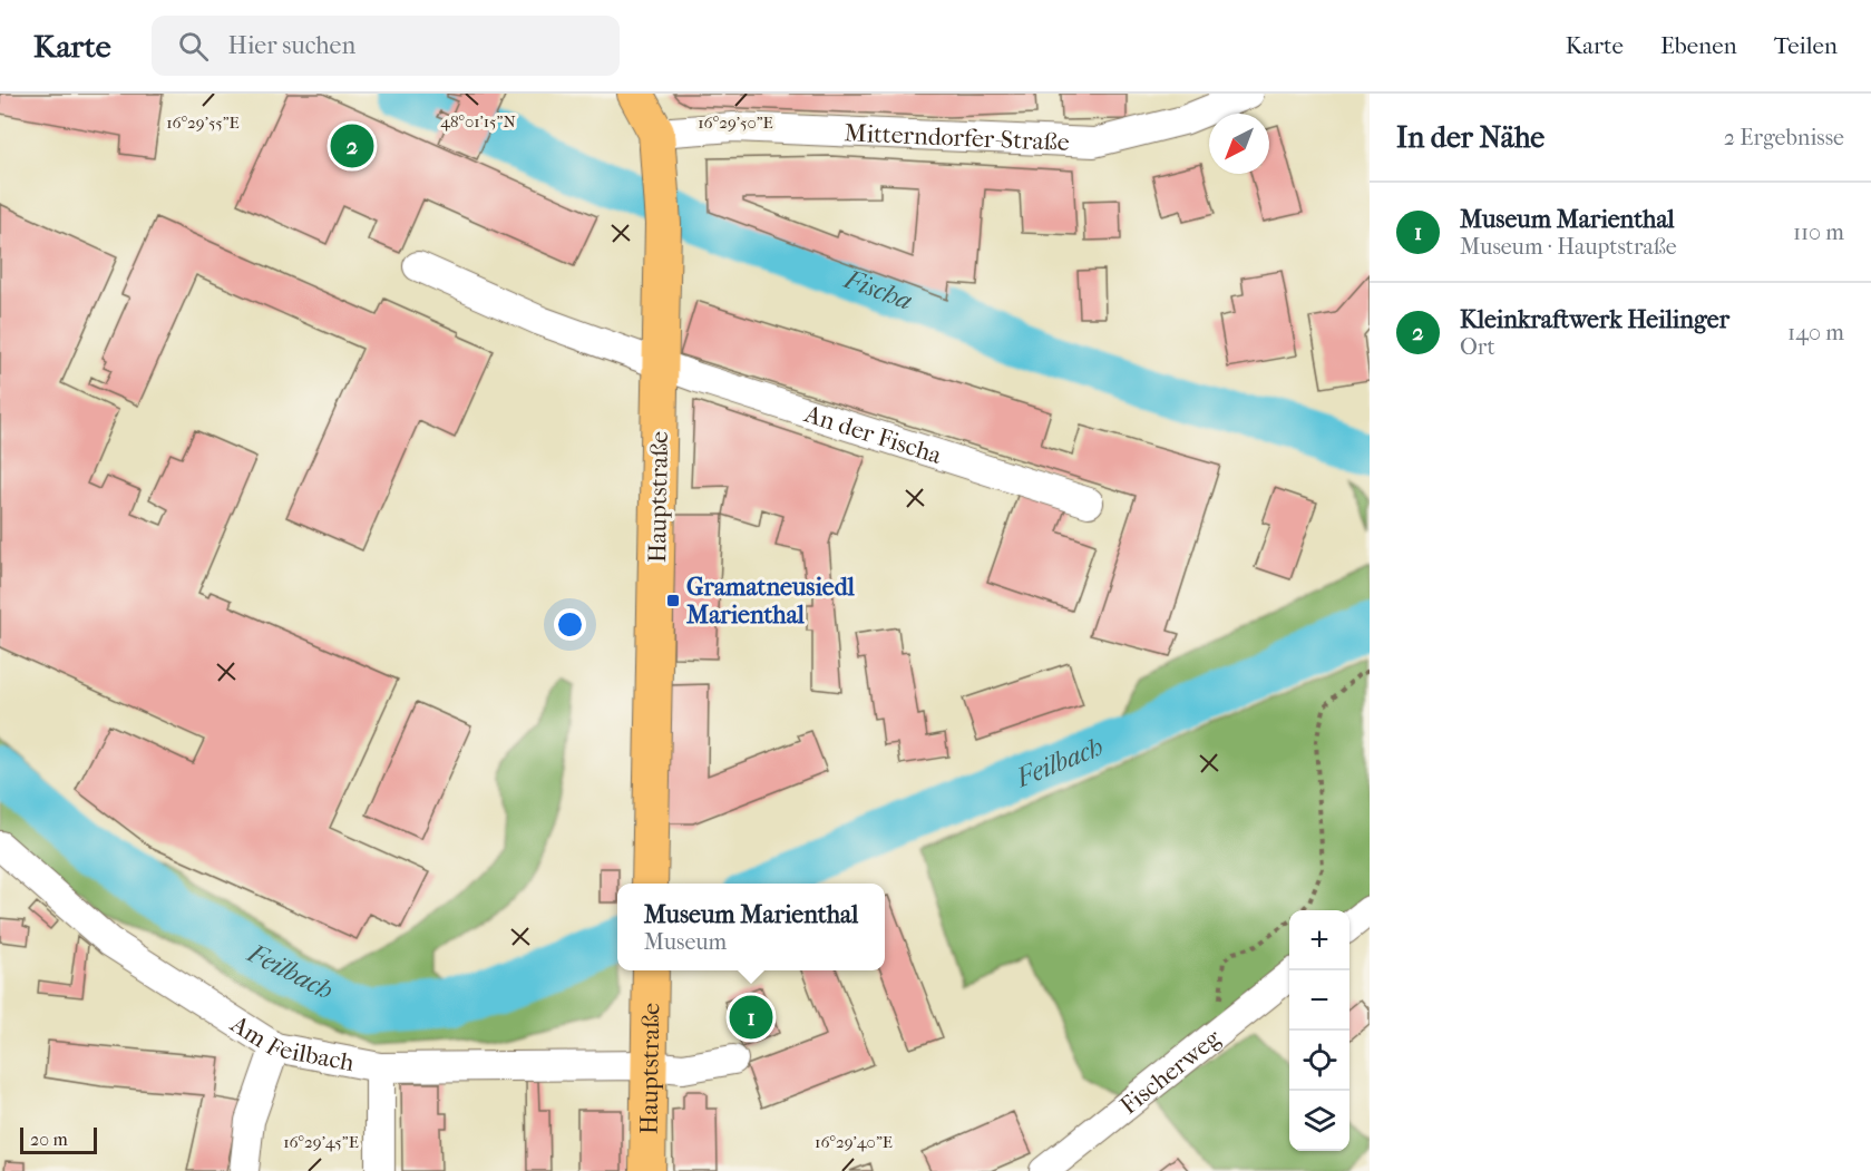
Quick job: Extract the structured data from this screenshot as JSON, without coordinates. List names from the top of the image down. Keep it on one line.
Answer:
{"streets":{"main road":["Hauptstraße"],"street":["Mitterndorfer-Straße","An der Fischa","Am Feilbach","Fischerweg"]},"crossings":[["Mitterndorfer-Straße","Hauptstraße"],["An der Fischa","Hauptstraße"],["Hauptstraße","Am Feilbach"]],"water":["Fischa","Feilbach"],"places":{"transit":["Gramatneusiedl Marienthal"]},"scale_bar":"20 m","north":"bottom left","page":{"header":"Karte","search":"Hier suchen","nav":["Karte","Ebenen","Teilen"],"heading":["In der Nähe","2 Ergebnisse"],"pins":["2","1"],"list":[{"mark":"1","name":"Museum Marienthal","note":"Museum · Hauptstraße","value":"110 m"},{"mark":"2","name":"Kleinkraftwerk Heilinger","note":"Ort","value":"140 m"}],"popup":["Museum Marienthal","Museum"],"map_buttons":["+","−"],"scale":"20 m"},"coordinates":["48°01'15\"N","16°29'55\"E","16°29'50\"E","16°29'45\"E","16°29'40\"E"]}
